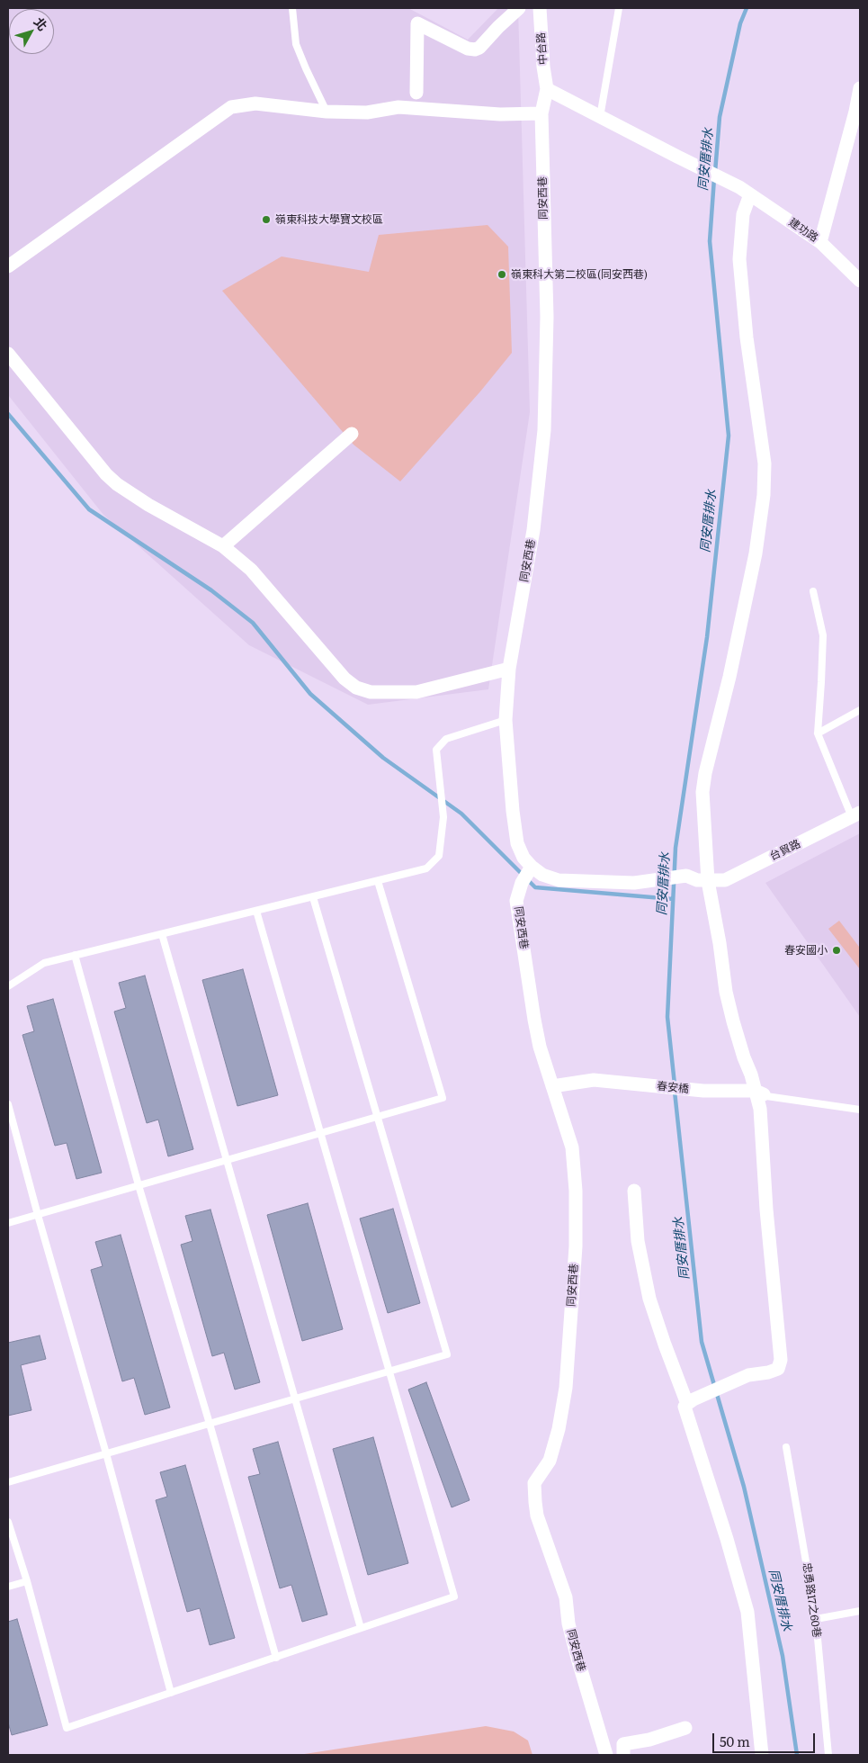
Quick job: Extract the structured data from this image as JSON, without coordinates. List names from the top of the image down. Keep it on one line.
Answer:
{"streets":{"street":["中台路","同安西巷","建功路","台貿路","春安橋"],"lane":["忠勇路17之60巷"]},"crossings":[["中台路","同安西巷"],["同安西巷","春安橋"]],"water":["同安厝排水"],"places":["嶺東科技大學寶文校區","嶺東科大第二校區(同安西巷)","春安國小"],"scale_bar":"50 m","north":"top right"}
